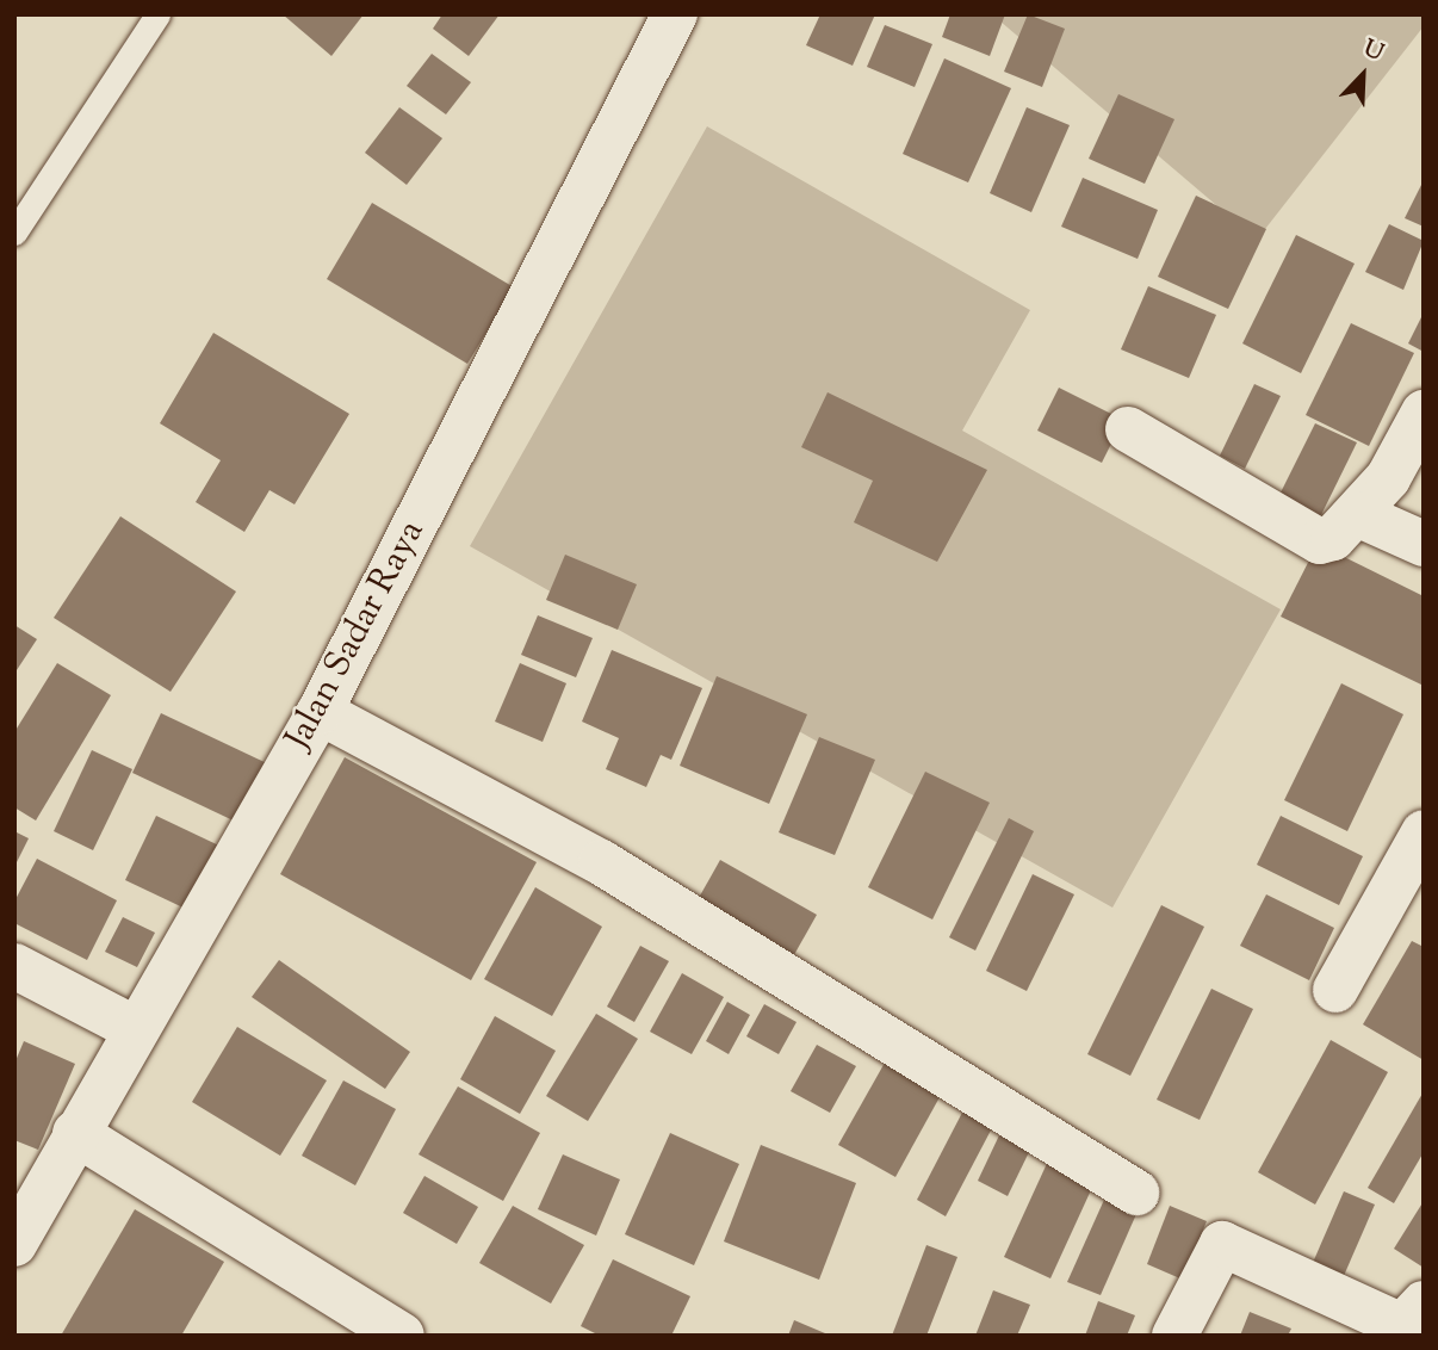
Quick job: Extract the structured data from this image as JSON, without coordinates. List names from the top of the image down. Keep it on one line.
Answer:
{"streets":{"street":["Jalan Sadar Raya"]},"north":"top right"}
